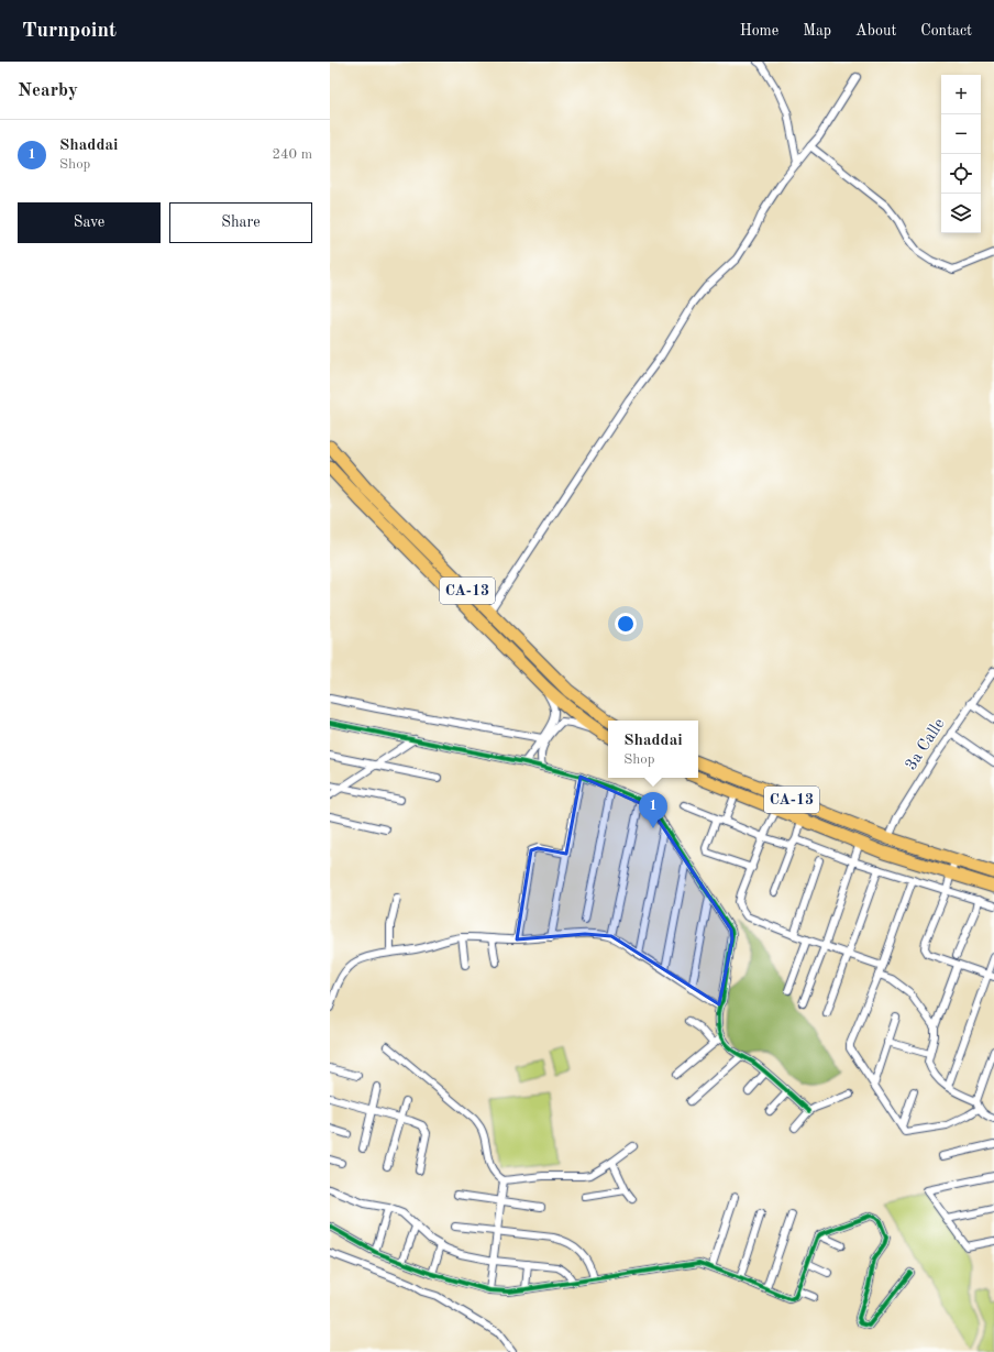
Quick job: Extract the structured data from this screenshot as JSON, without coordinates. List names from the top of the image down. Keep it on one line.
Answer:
{"streets":{"highway":["CA-13"],"street":["3a Calle"]},"crossings":[["CA-13","3a Calle"]],"page":{"header":"Turnpoint","nav":["Home","Map","About","Contact"],"heading":"Nearby","map_buttons":["+","−"],"list":[{"mark":"1","name":"Shaddai","note":"Shop","value":"240 m"}],"buttons":["Save","Share"],"popup":["Shaddai","Shop"],"pins":"1"}}
